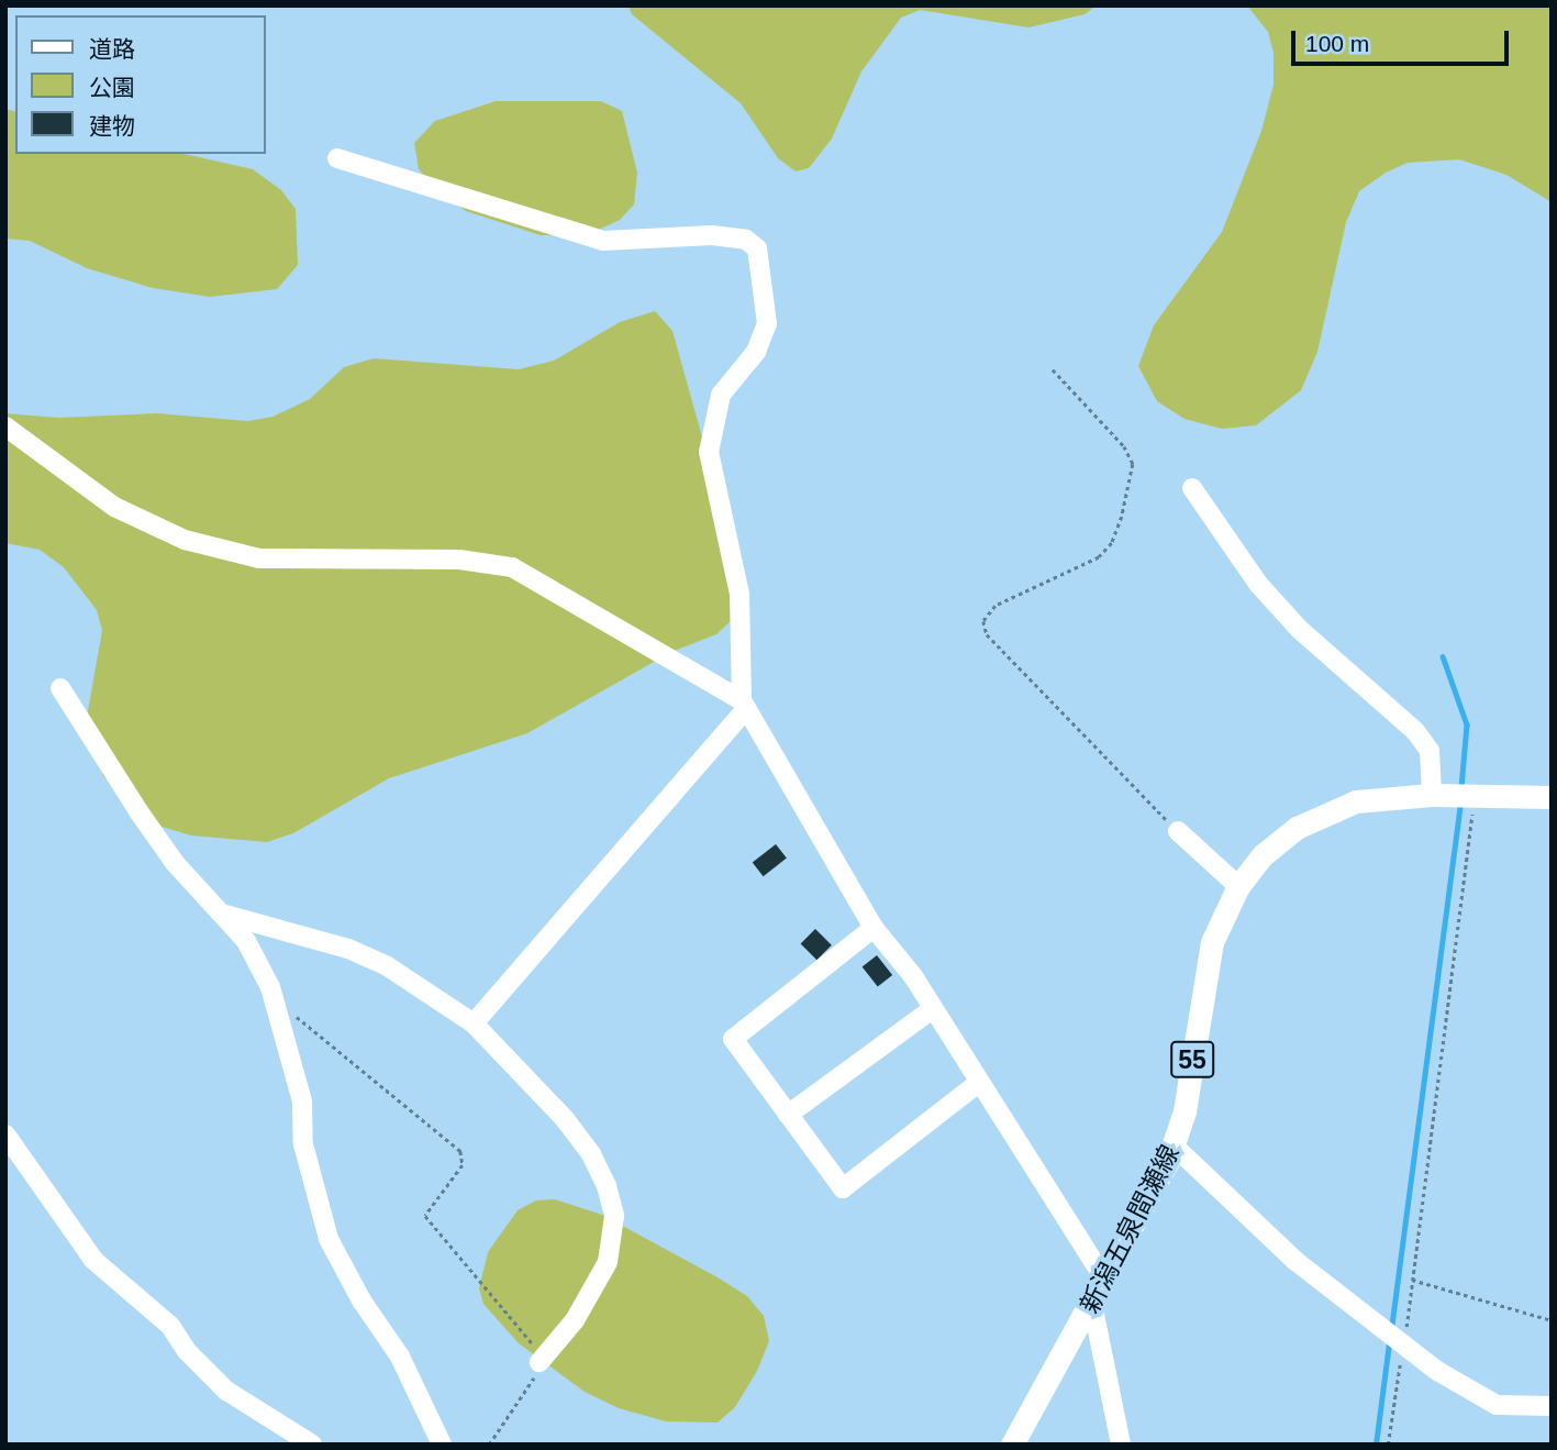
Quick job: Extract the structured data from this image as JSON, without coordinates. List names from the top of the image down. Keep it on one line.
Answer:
{"streets":{"main road":["55","新潟五泉間瀬線"]},"legend":["道路","公園","建物"],"scale_bar":"100 m"}
